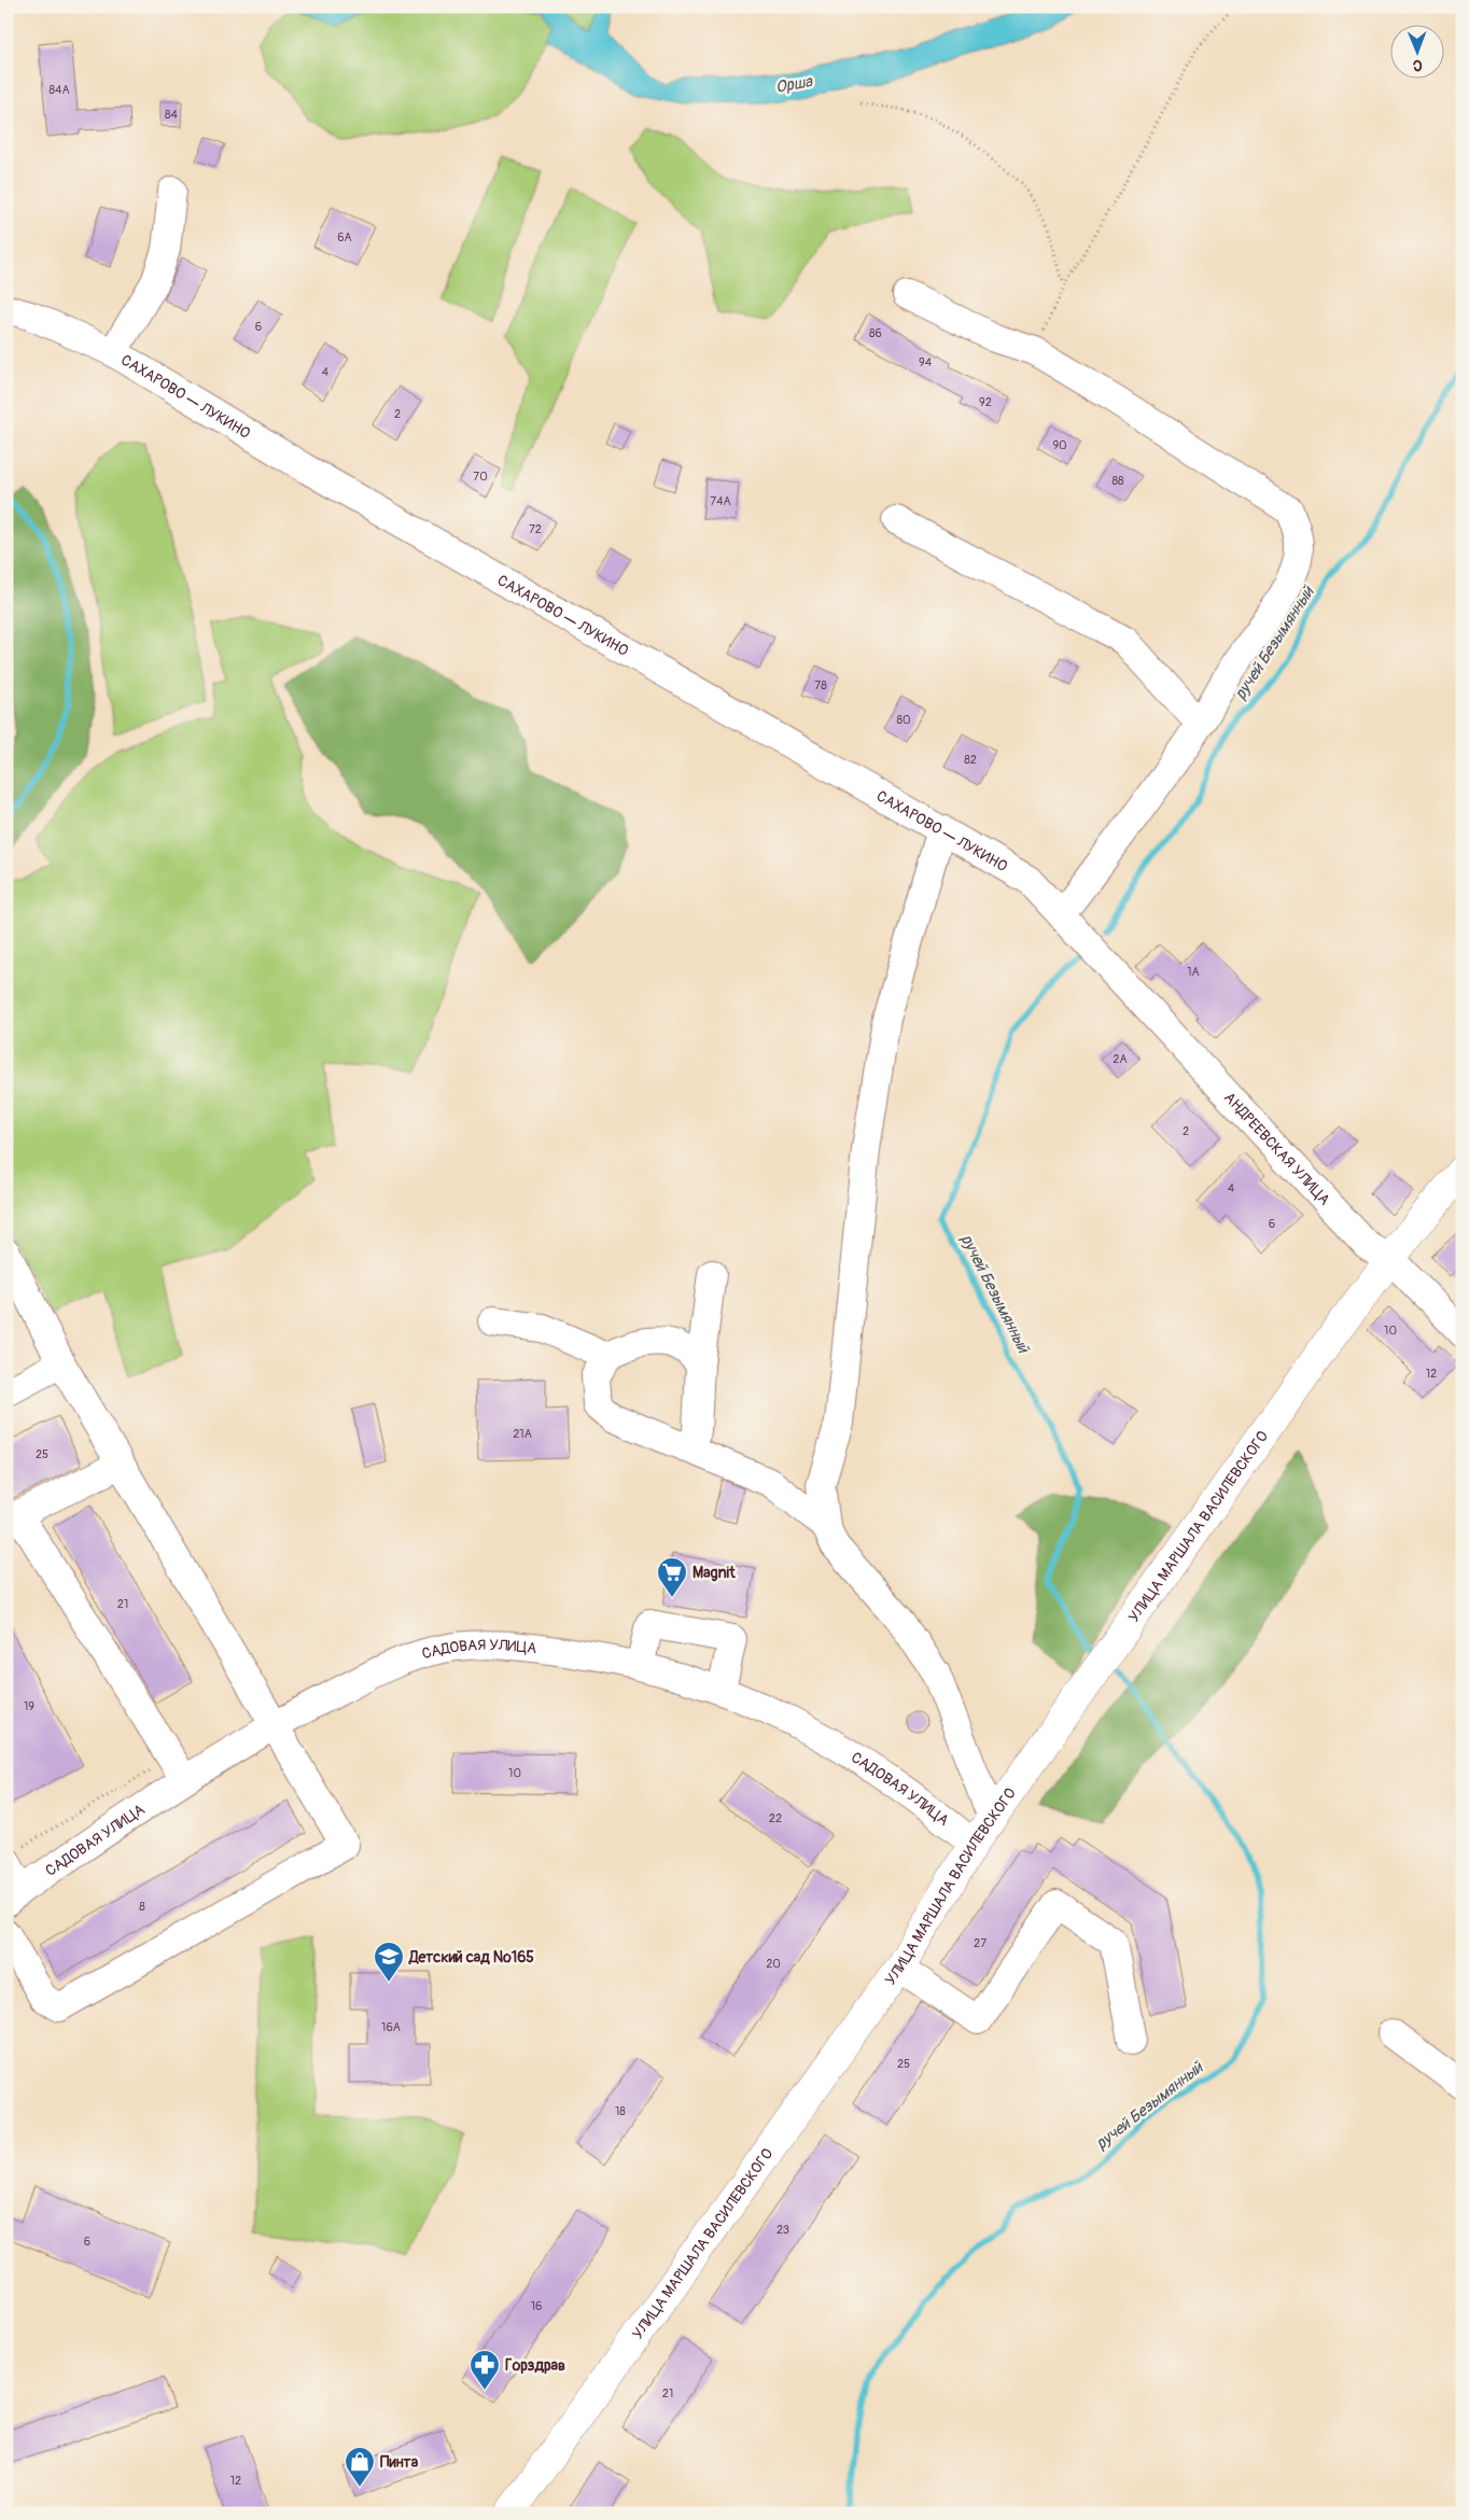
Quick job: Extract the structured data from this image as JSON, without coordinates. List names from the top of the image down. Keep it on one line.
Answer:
{"streets":{"main road":["УЛИЦА МАРШАЛА ВАСИЛЕВСКОГО"],"street":["САХАРОВО — ЛУКИНО","АНДРЕЕВСКАЯ УЛИЦА","САДОВАЯ УЛИЦА"]},"crossings":[["САХАРОВО — ЛУКИНО","АНДРЕЕВСКАЯ УЛИЦА"],["АНДРЕЕВСКАЯ УЛИЦА","УЛИЦА МАРШАЛА ВАСИЛЕВСКОГО"],["УЛИЦА МАРШАЛА ВАСИЛЕВСКОГО","САДОВАЯ УЛИЦА"]],"water":["Орша","ручей Безымянный"],"places":{"supermarket":["Magnit"],"school or university":["Детский сад №165"],"pharmacy":["Горздрав"],"shop":["Пинта"]},"house_numbers":["84А","84","6А","6","86","94","4","92","2","90","70","88","74А","72","78","80","82","1А","2А","2","4","6","10","12","21А","25","21","19","10","22","8","27","20","16А","25","18","23","6","16","21","12"],"north":"bottom"}
